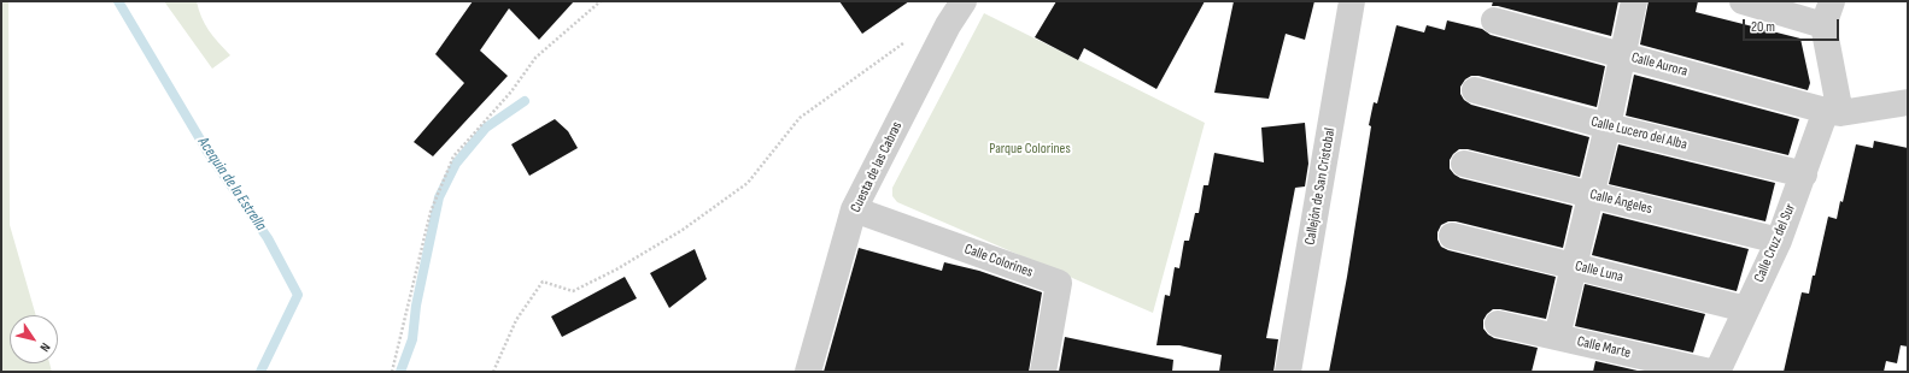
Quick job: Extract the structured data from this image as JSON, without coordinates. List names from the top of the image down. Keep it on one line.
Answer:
{"streets":{"street":["Calle Aurora","Calle Lucero del Alba","Cuesta de las Cabras","Callejón de San Cristobal","Calle Ángeles","Calle Cruz del Sur","Calle Colorines","Calle Luna","Calle Marte"]},"crossings":[["Calle Aurora","Calle Cruz del Sur"],["Calle Lucero del Alba","Calle Cruz del Sur"],["Cuesta de las Cabras","Calle Colorines"],["Calle Ángeles","Calle Cruz del Sur"],["Calle Cruz del Sur","Calle Luna"]],"water":["Acequia de la Estrella"],"parks":["Parque Colorines"],"scale_bar":"20 m","north":"bottom right"}
